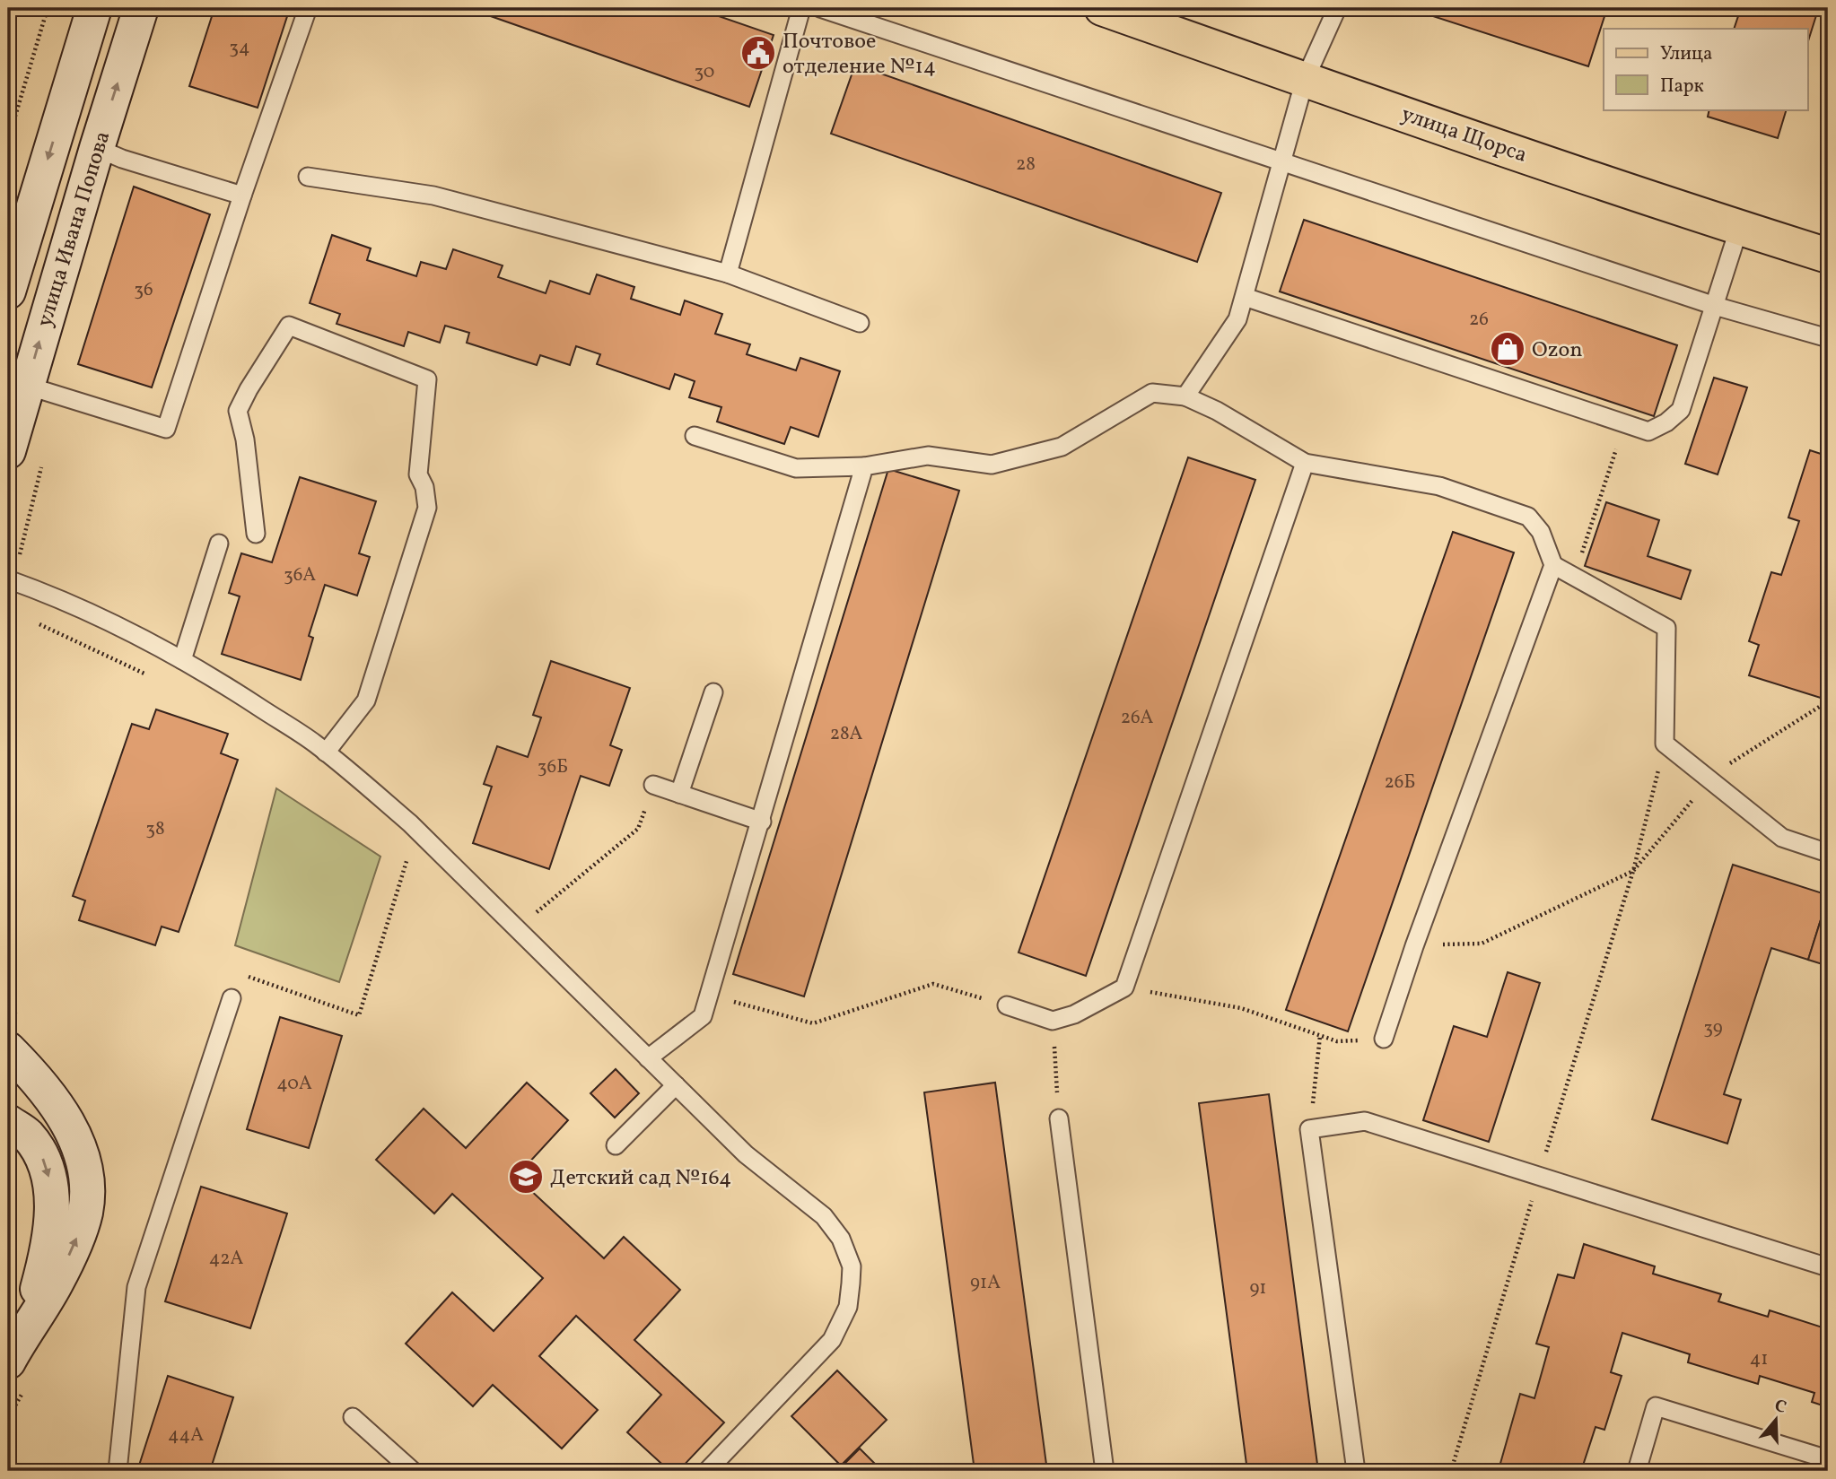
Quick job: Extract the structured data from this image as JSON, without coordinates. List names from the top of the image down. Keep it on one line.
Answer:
{"streets":{"main road":["улица Щорса","улица Ивана Попова"]},"places":{"public building":["Почтовое отделение №14"],"shop":["Ozon"],"school or university":["Детский сад №164"]},"house_numbers":["34","30","28","36","26","36А","26А","28А","36Б","26Б","38","39","40А","42А","91А","91","41","44А"],"legend":["Улица","Парк"],"north":"top"}
